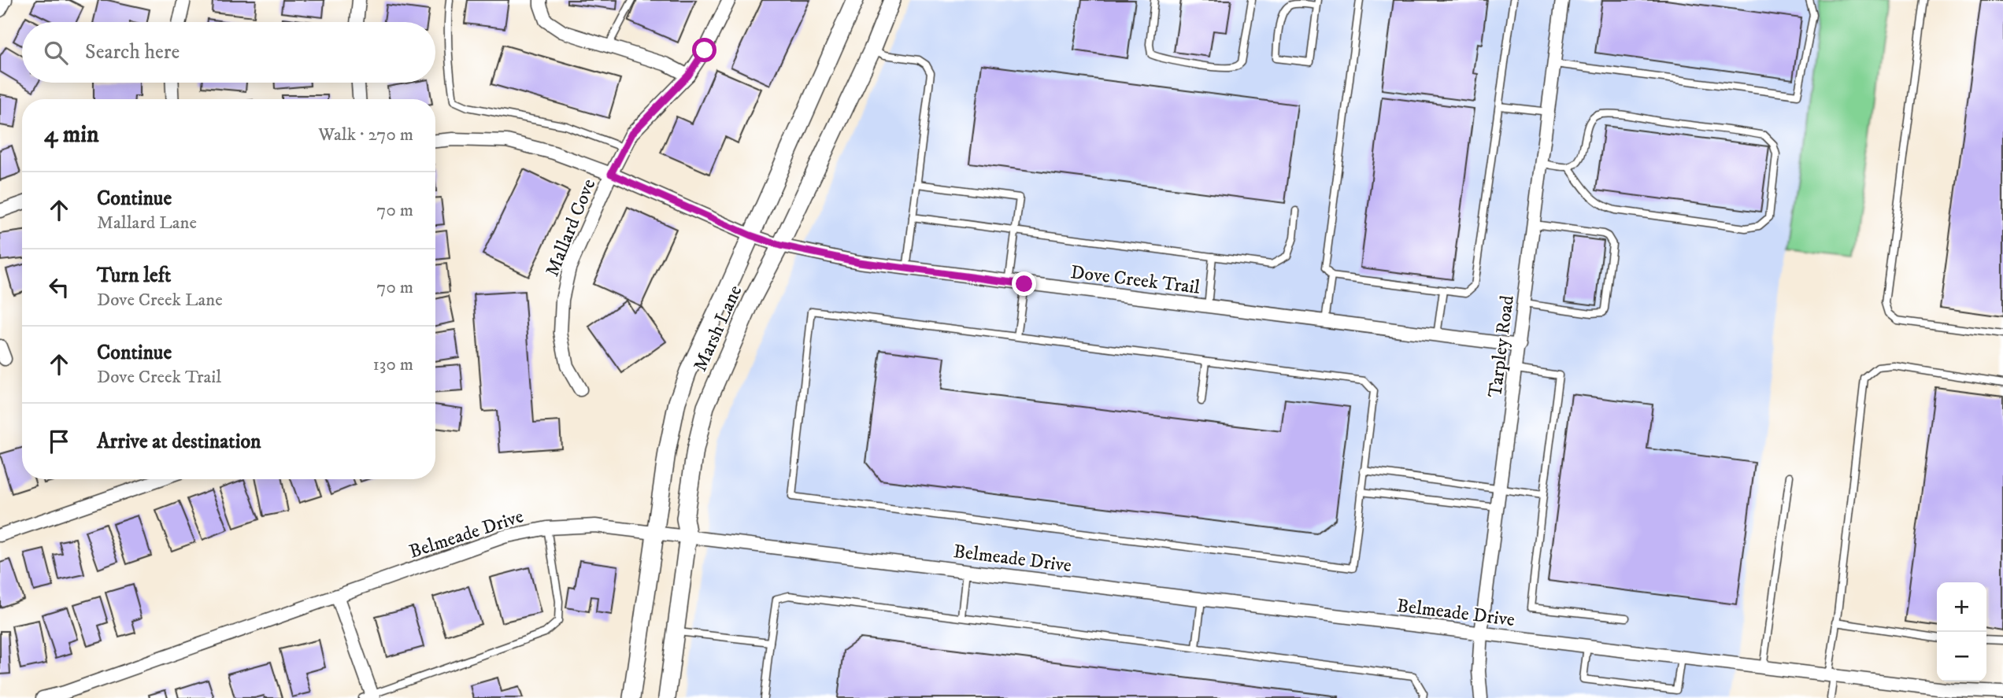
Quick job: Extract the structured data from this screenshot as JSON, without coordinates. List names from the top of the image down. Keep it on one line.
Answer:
{"streets":{"main road":["Marsh Lane"],"street":["Mallard Cove","Dove Creek Trail","Tarpley Road","Belmeade Drive"]},"crossings":[["Mallard Cove","Dove Creek Trail"],["Dove Creek Trail","Marsh Lane"],["Dove Creek Trail","Tarpley Road"],["Marsh Lane","Belmeade Drive"],["Tarpley Road","Belmeade Drive"]],"page":{"search":"Search here","heading":["4 min","Walk · 270 m"],"list":[["Continue","Mallard Lane","70 m"],["Turn left","Dove Creek Lane","70 m"],["Continue","Dove Creek Trail","130 m"],"Arrive at destination"],"map_buttons":["+","−"]}}
